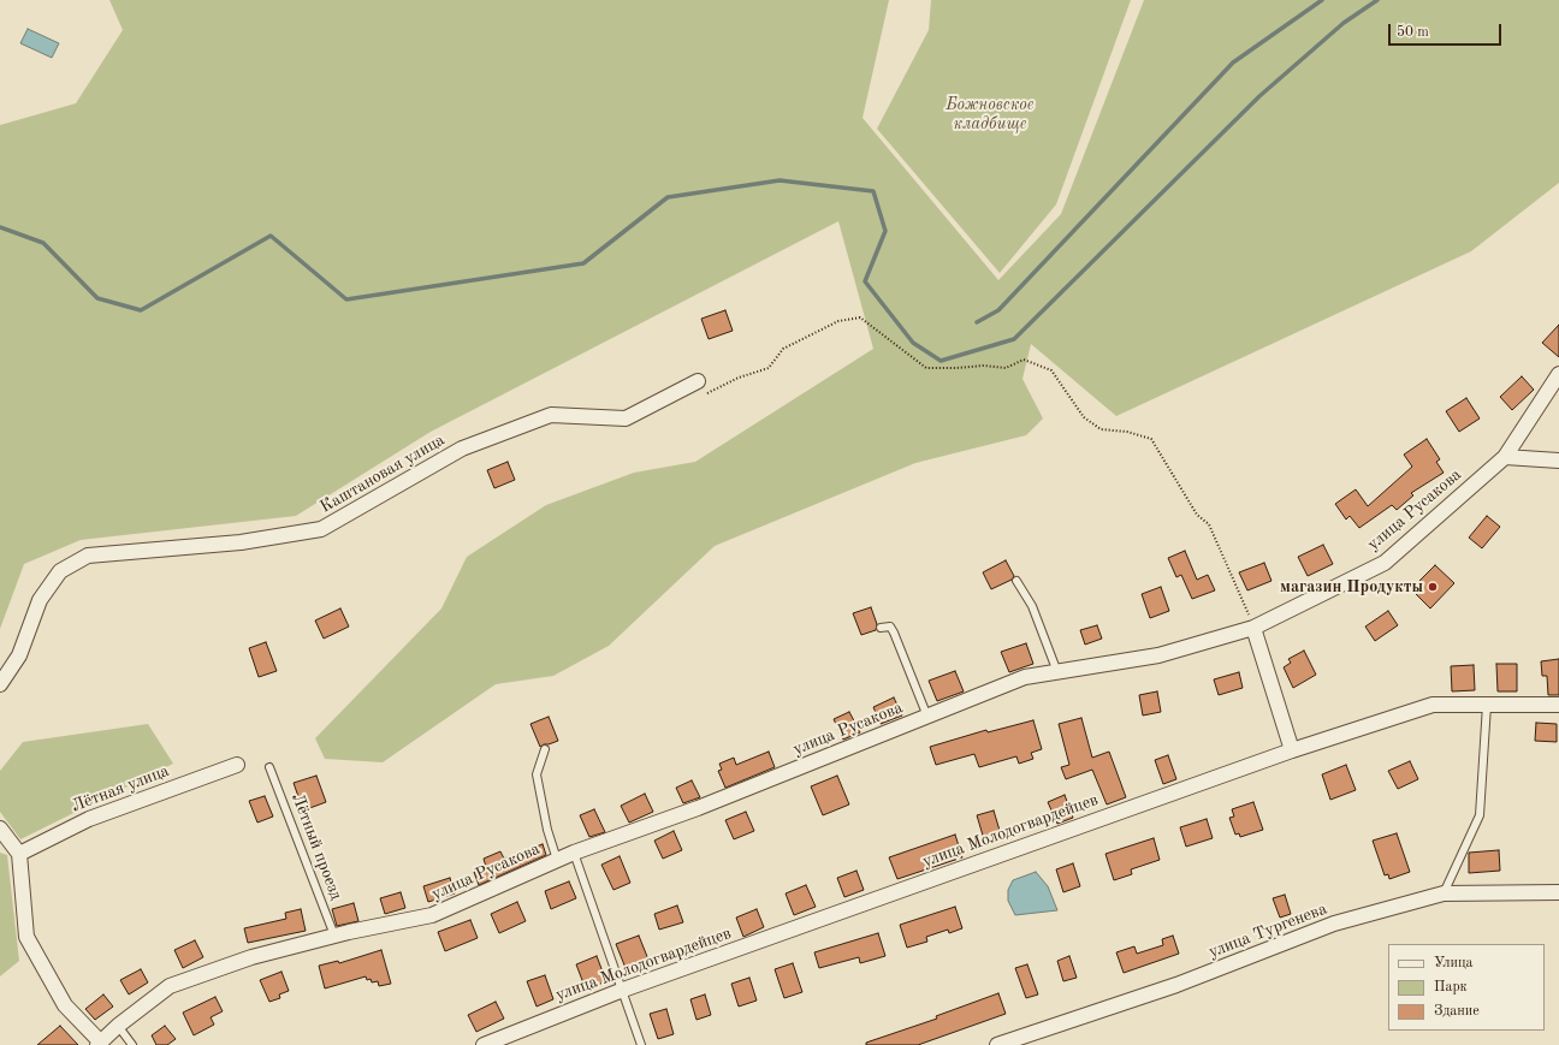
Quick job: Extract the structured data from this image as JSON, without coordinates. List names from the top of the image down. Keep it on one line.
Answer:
{"streets":{"street":["Каштановая улица","улица Русакова","Лётная улица","улица Молодогвардейцев","улица Тургенева"],"lane":["Лётный проезд"]},"crossings":[["улица Русакова","Лётный проезд"]],"parks":["Божновское кладбище"],"places":["магазин Продукты"],"legend":["Улица","Парк","Здание"],"scale_bar":"50 m"}
